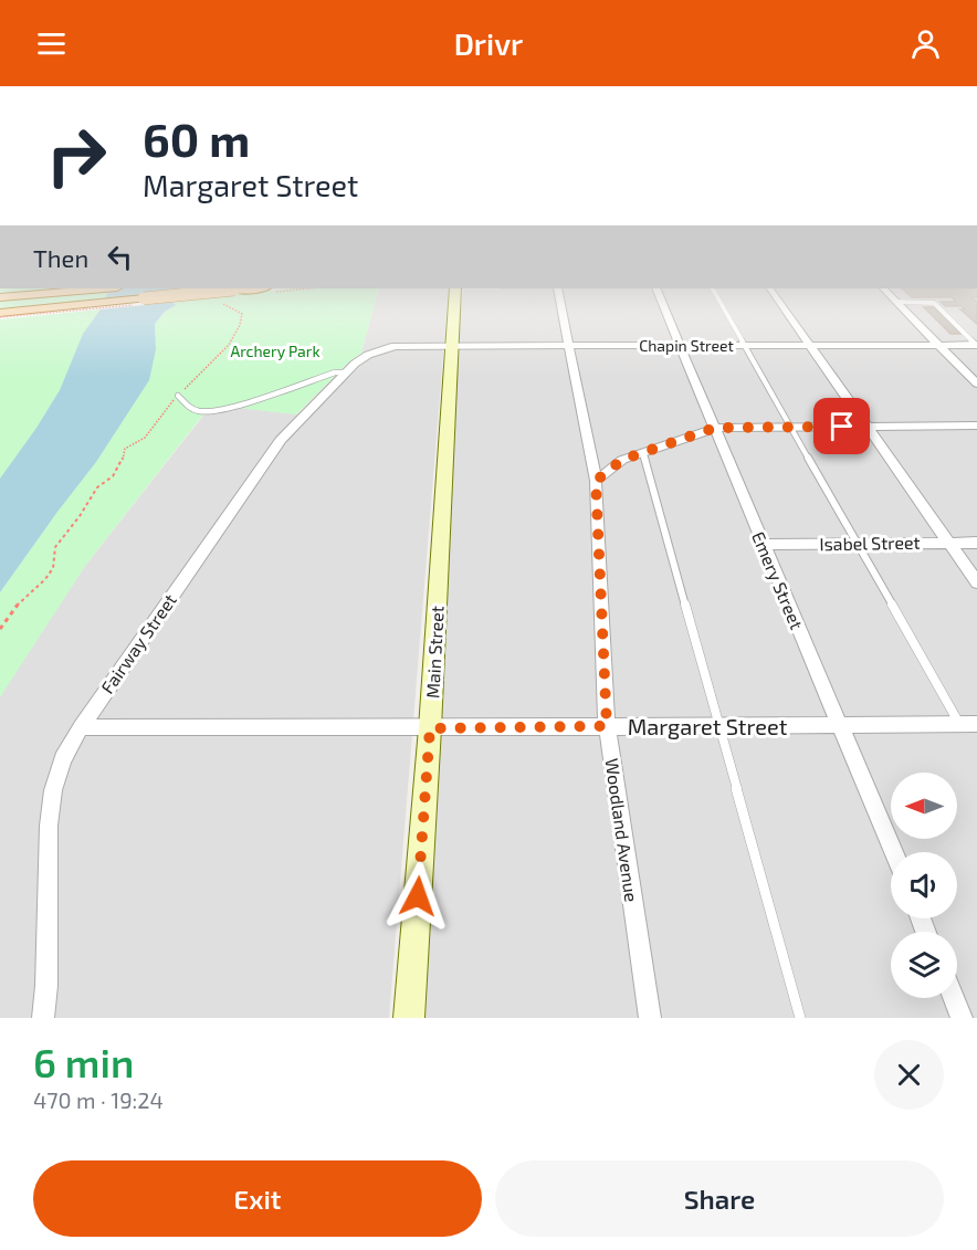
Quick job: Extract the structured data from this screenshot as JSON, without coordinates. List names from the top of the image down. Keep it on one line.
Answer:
{"streets":{"street":["Chapin Street","Isabel Street","Emery Street","Fairway Street","Main Street","Margaret Street","Woodland Avenue"]},"crossings":[["Chapin Street","Emery Street"],["Chapin Street","Fairway Street"],["Chapin Street","Main Street"],["Chapin Street","Woodland Avenue"],["Isabel Street","Emery Street"],["Emery Street","Margaret Street"],["Fairway Street","Margaret Street"],["Main Street","Margaret Street"],["Margaret Street","Woodland Avenue"]],"parks":["Archery Park"],"north":"left","page":{"header":"Drivr","turn":["60 m","Margaret Street"],"then":"Then","heading":["6 min","470 m · 19:24"],"buttons":["Exit","Share"]}}
